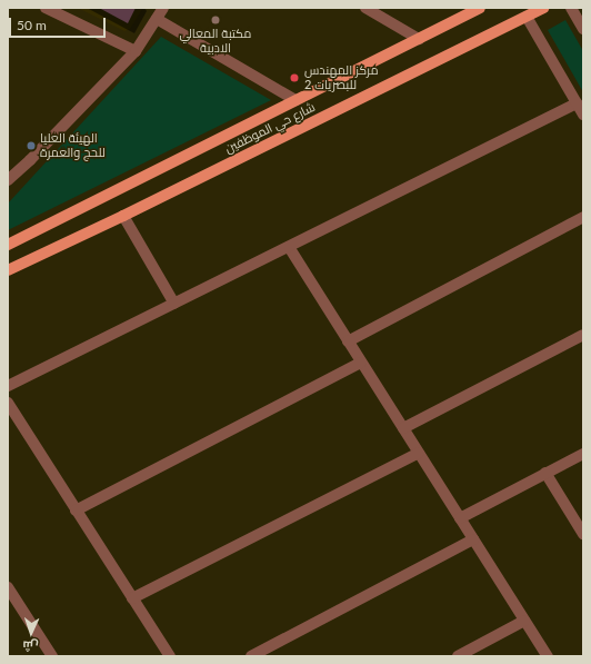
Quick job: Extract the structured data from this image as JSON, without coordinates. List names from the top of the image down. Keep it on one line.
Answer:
{"streets":{"main road":["شارع حي الموظفين"]},"places":["مكتبة المعالي الادبية","مركز المهندس للبصريات 2","الهيئة العليا للحج والعمرة"],"scale_bar":"50 m","north":"bottom"}
